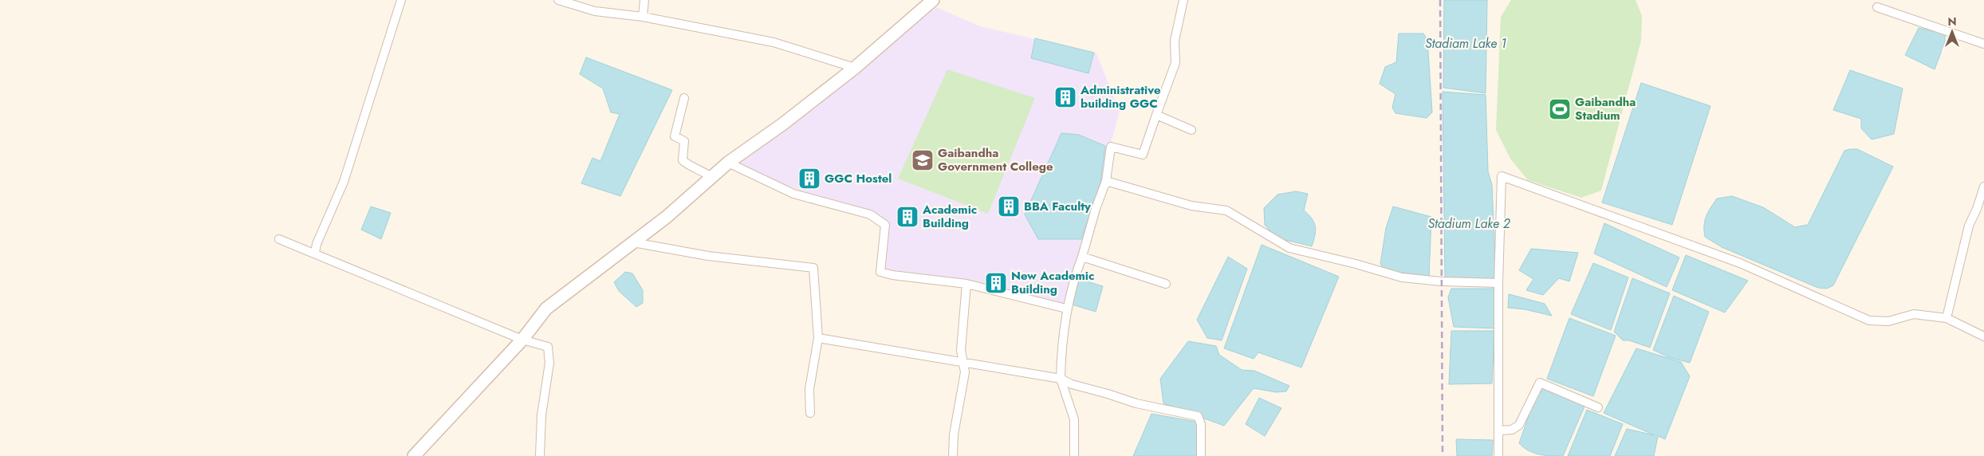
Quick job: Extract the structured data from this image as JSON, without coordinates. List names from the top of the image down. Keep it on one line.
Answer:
{"water":["Stadiam Lake 1","Stadium Lake 2"],"places":{"building":["Administrative building GGC","GGC Hostel","BBA Faculty","Academic Building","New Academic Building"],"sports":["Gaibandha Stadium"],"school or university":["Gaibandha Government College"]},"north":"top"}
